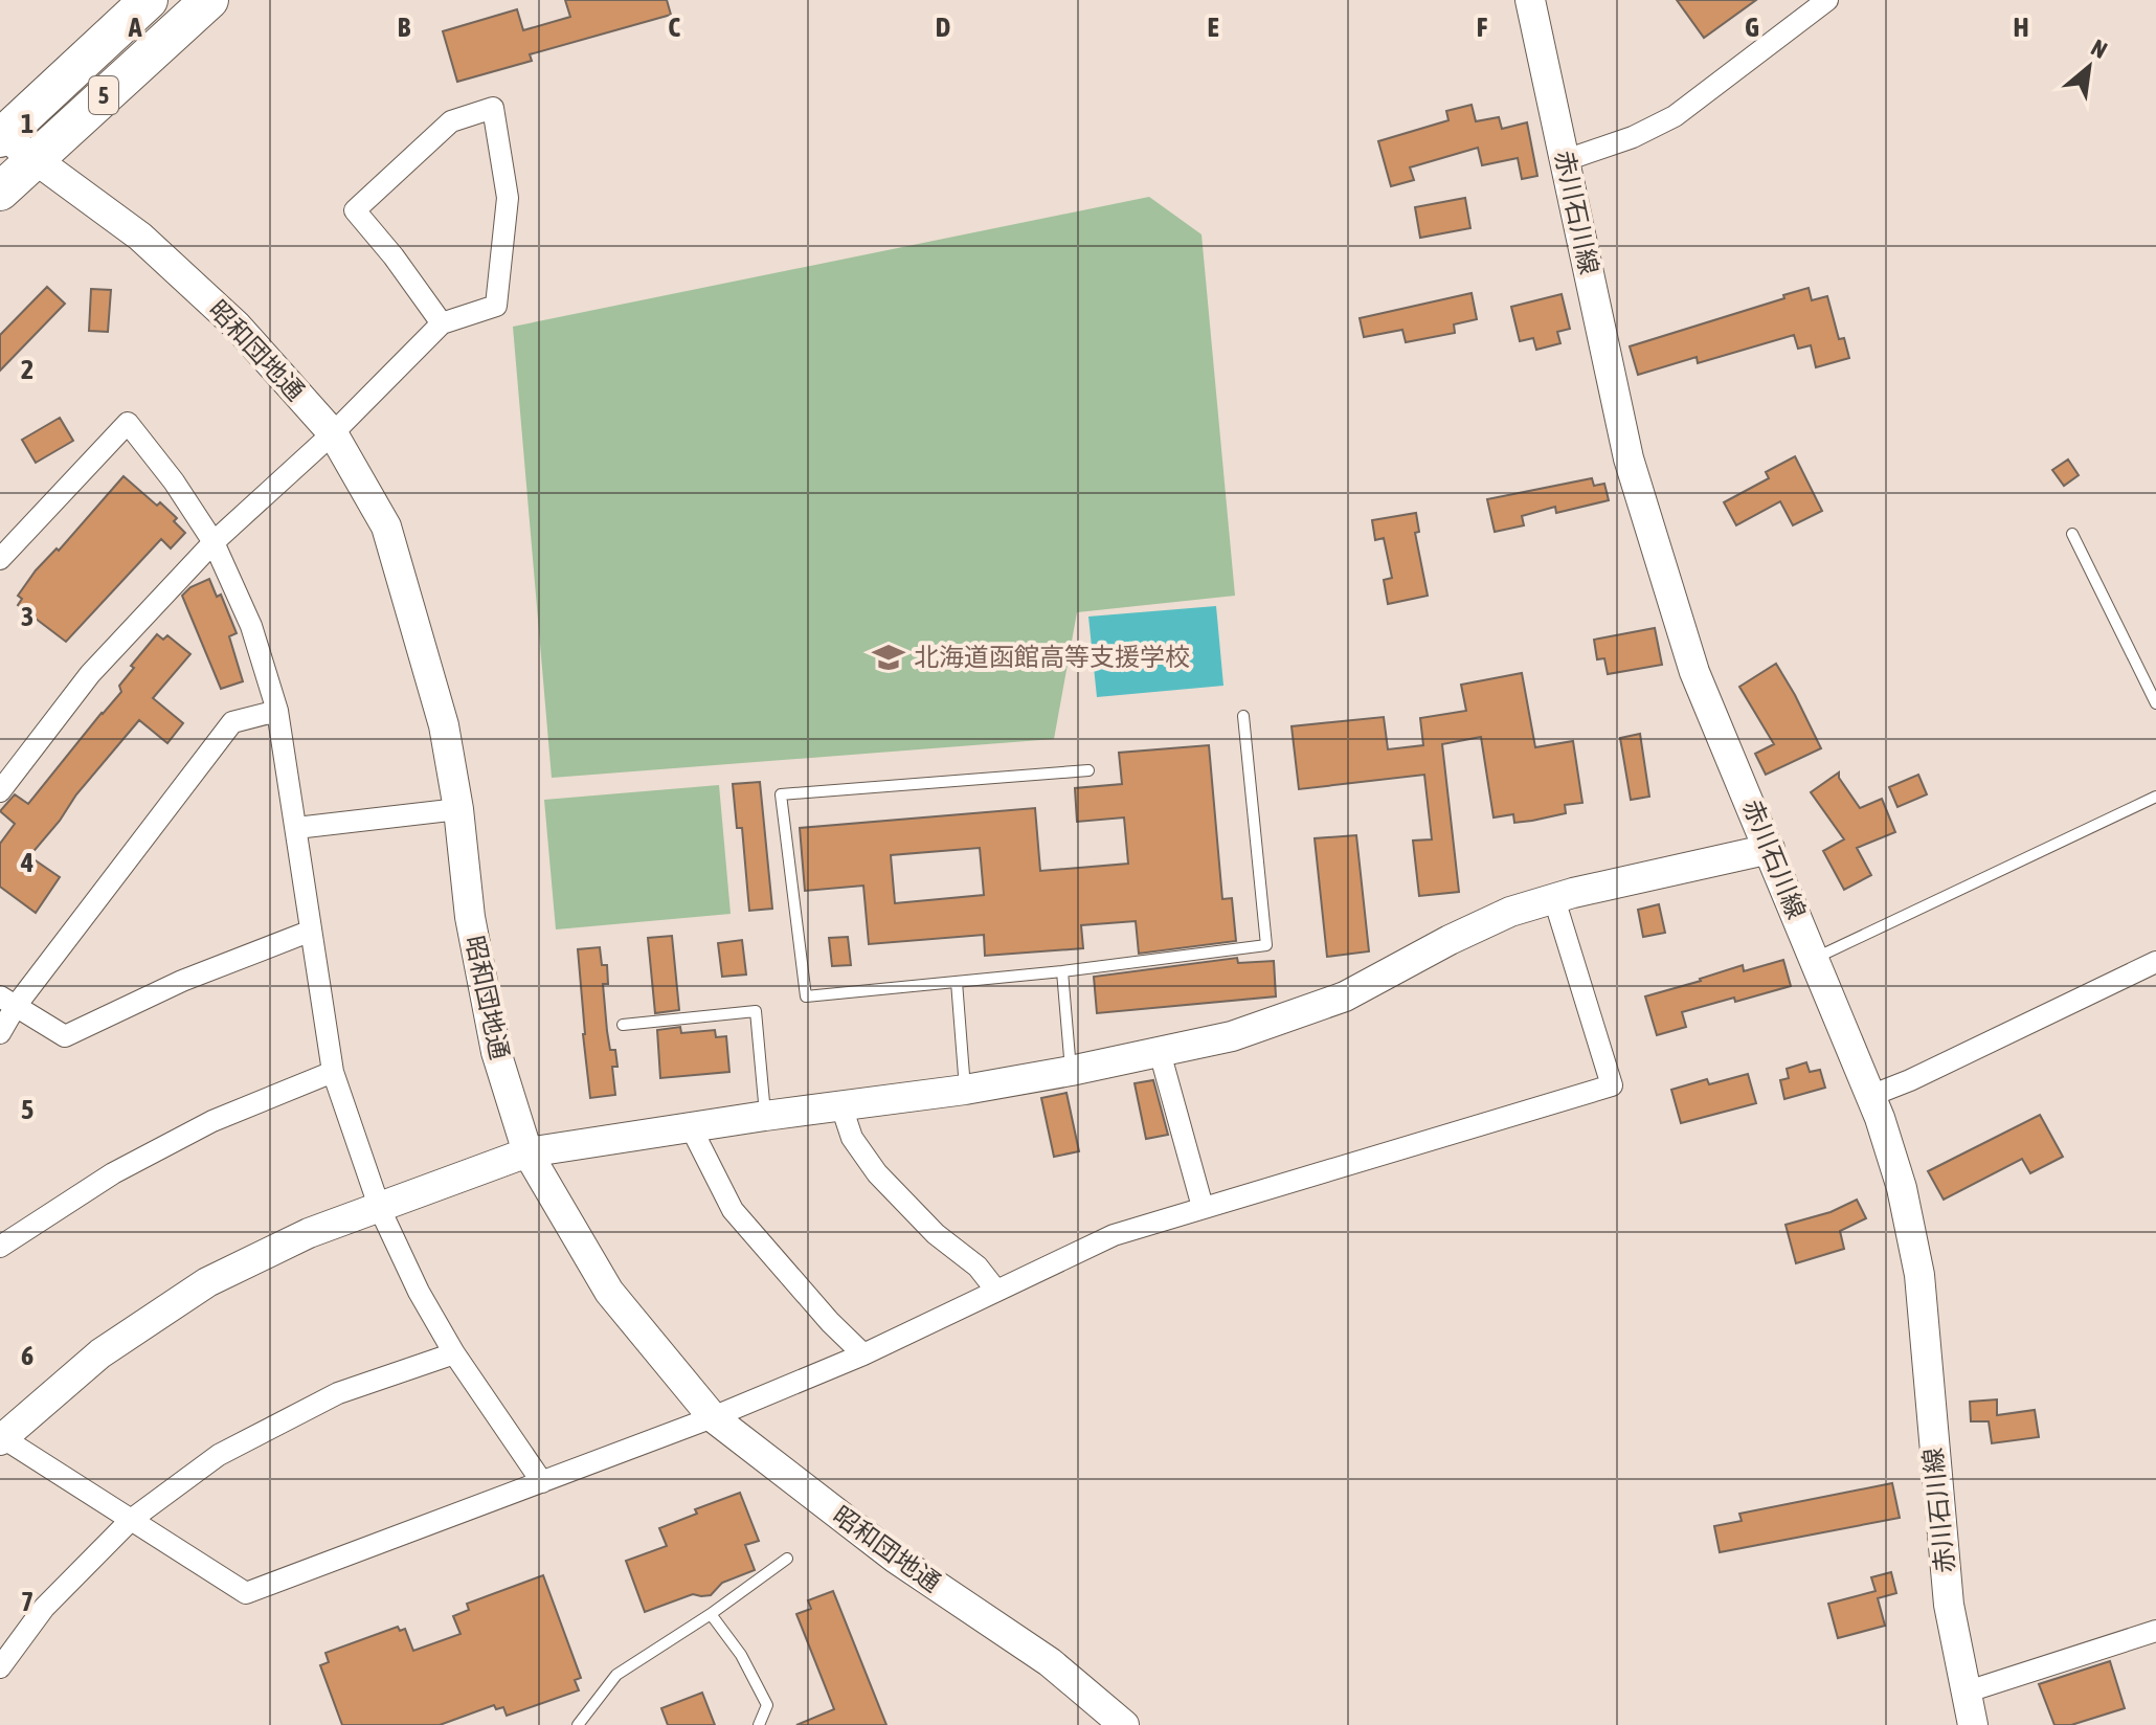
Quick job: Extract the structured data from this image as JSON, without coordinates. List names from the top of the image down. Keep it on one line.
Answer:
{"streets":{"highway":["5"],"street":["赤川石川線","昭和団地通"]},"crossings":[["5","昭和団地通"]],"places":{"school or university":["北海道函館高等支援学校"]},"north":"top right","grid":{"columns":["A","B","C","D","E","F","G","H"],"rows":["1","2","3","4","5","6","7"]}}
